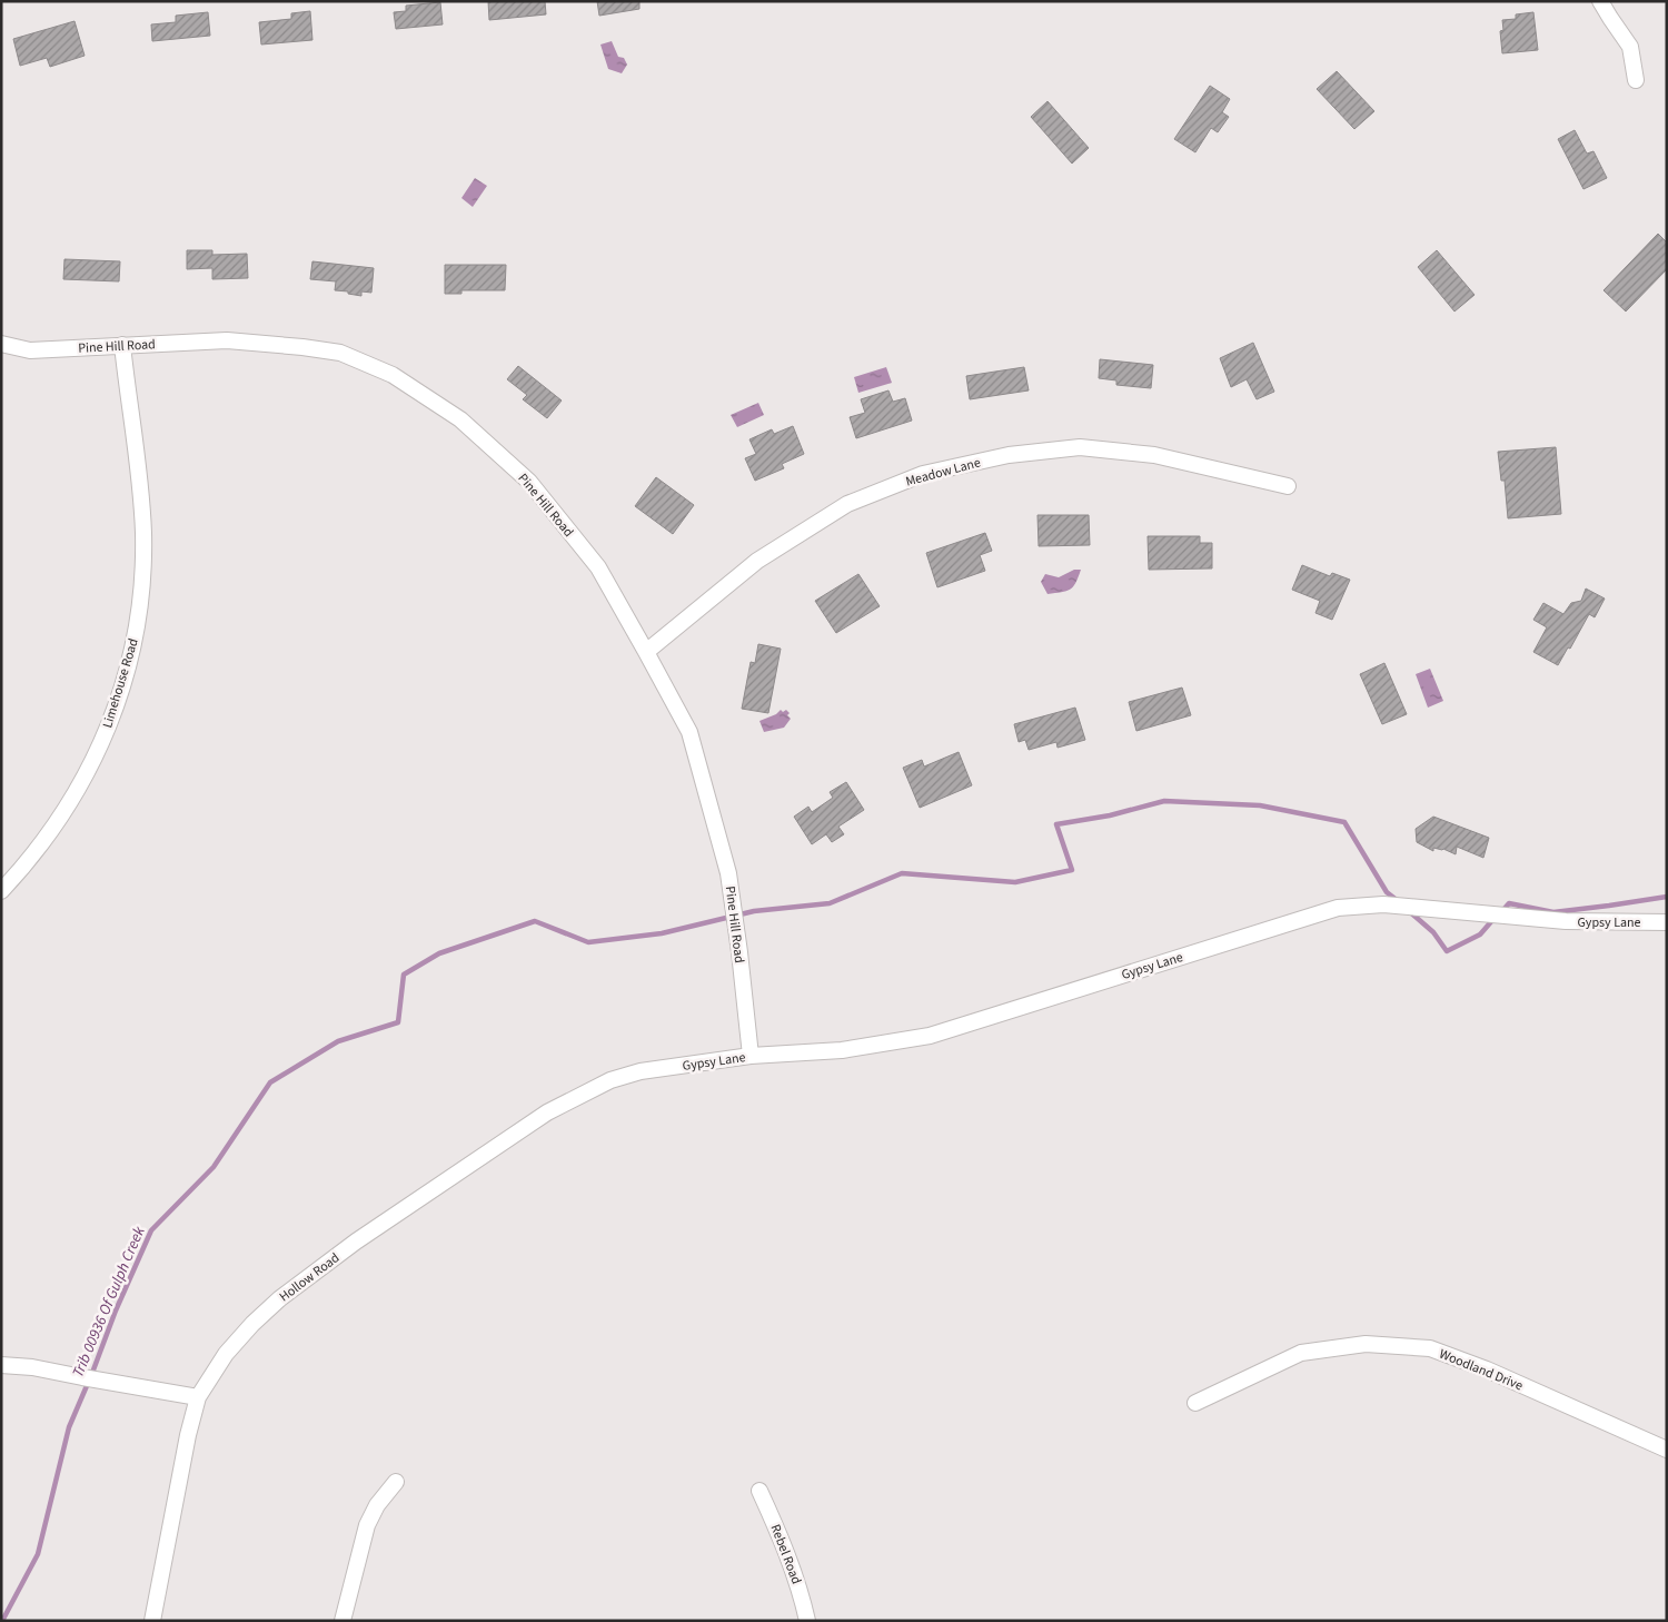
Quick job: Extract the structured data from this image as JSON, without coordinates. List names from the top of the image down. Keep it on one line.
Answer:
{"streets":{"street":["Pine Hill Road","Meadow Lane","Limehouse Road","Gypsy Lane","Hollow Road","Woodland Drive","Rebel Road"]},"crossings":[["Pine Hill Road","Meadow Lane"],["Pine Hill Road","Limehouse Road"],["Pine Hill Road","Gypsy Lane"],["Gypsy Lane","Hollow Road"]],"water":["Trib 00936 Of Gulph Creek"]}
